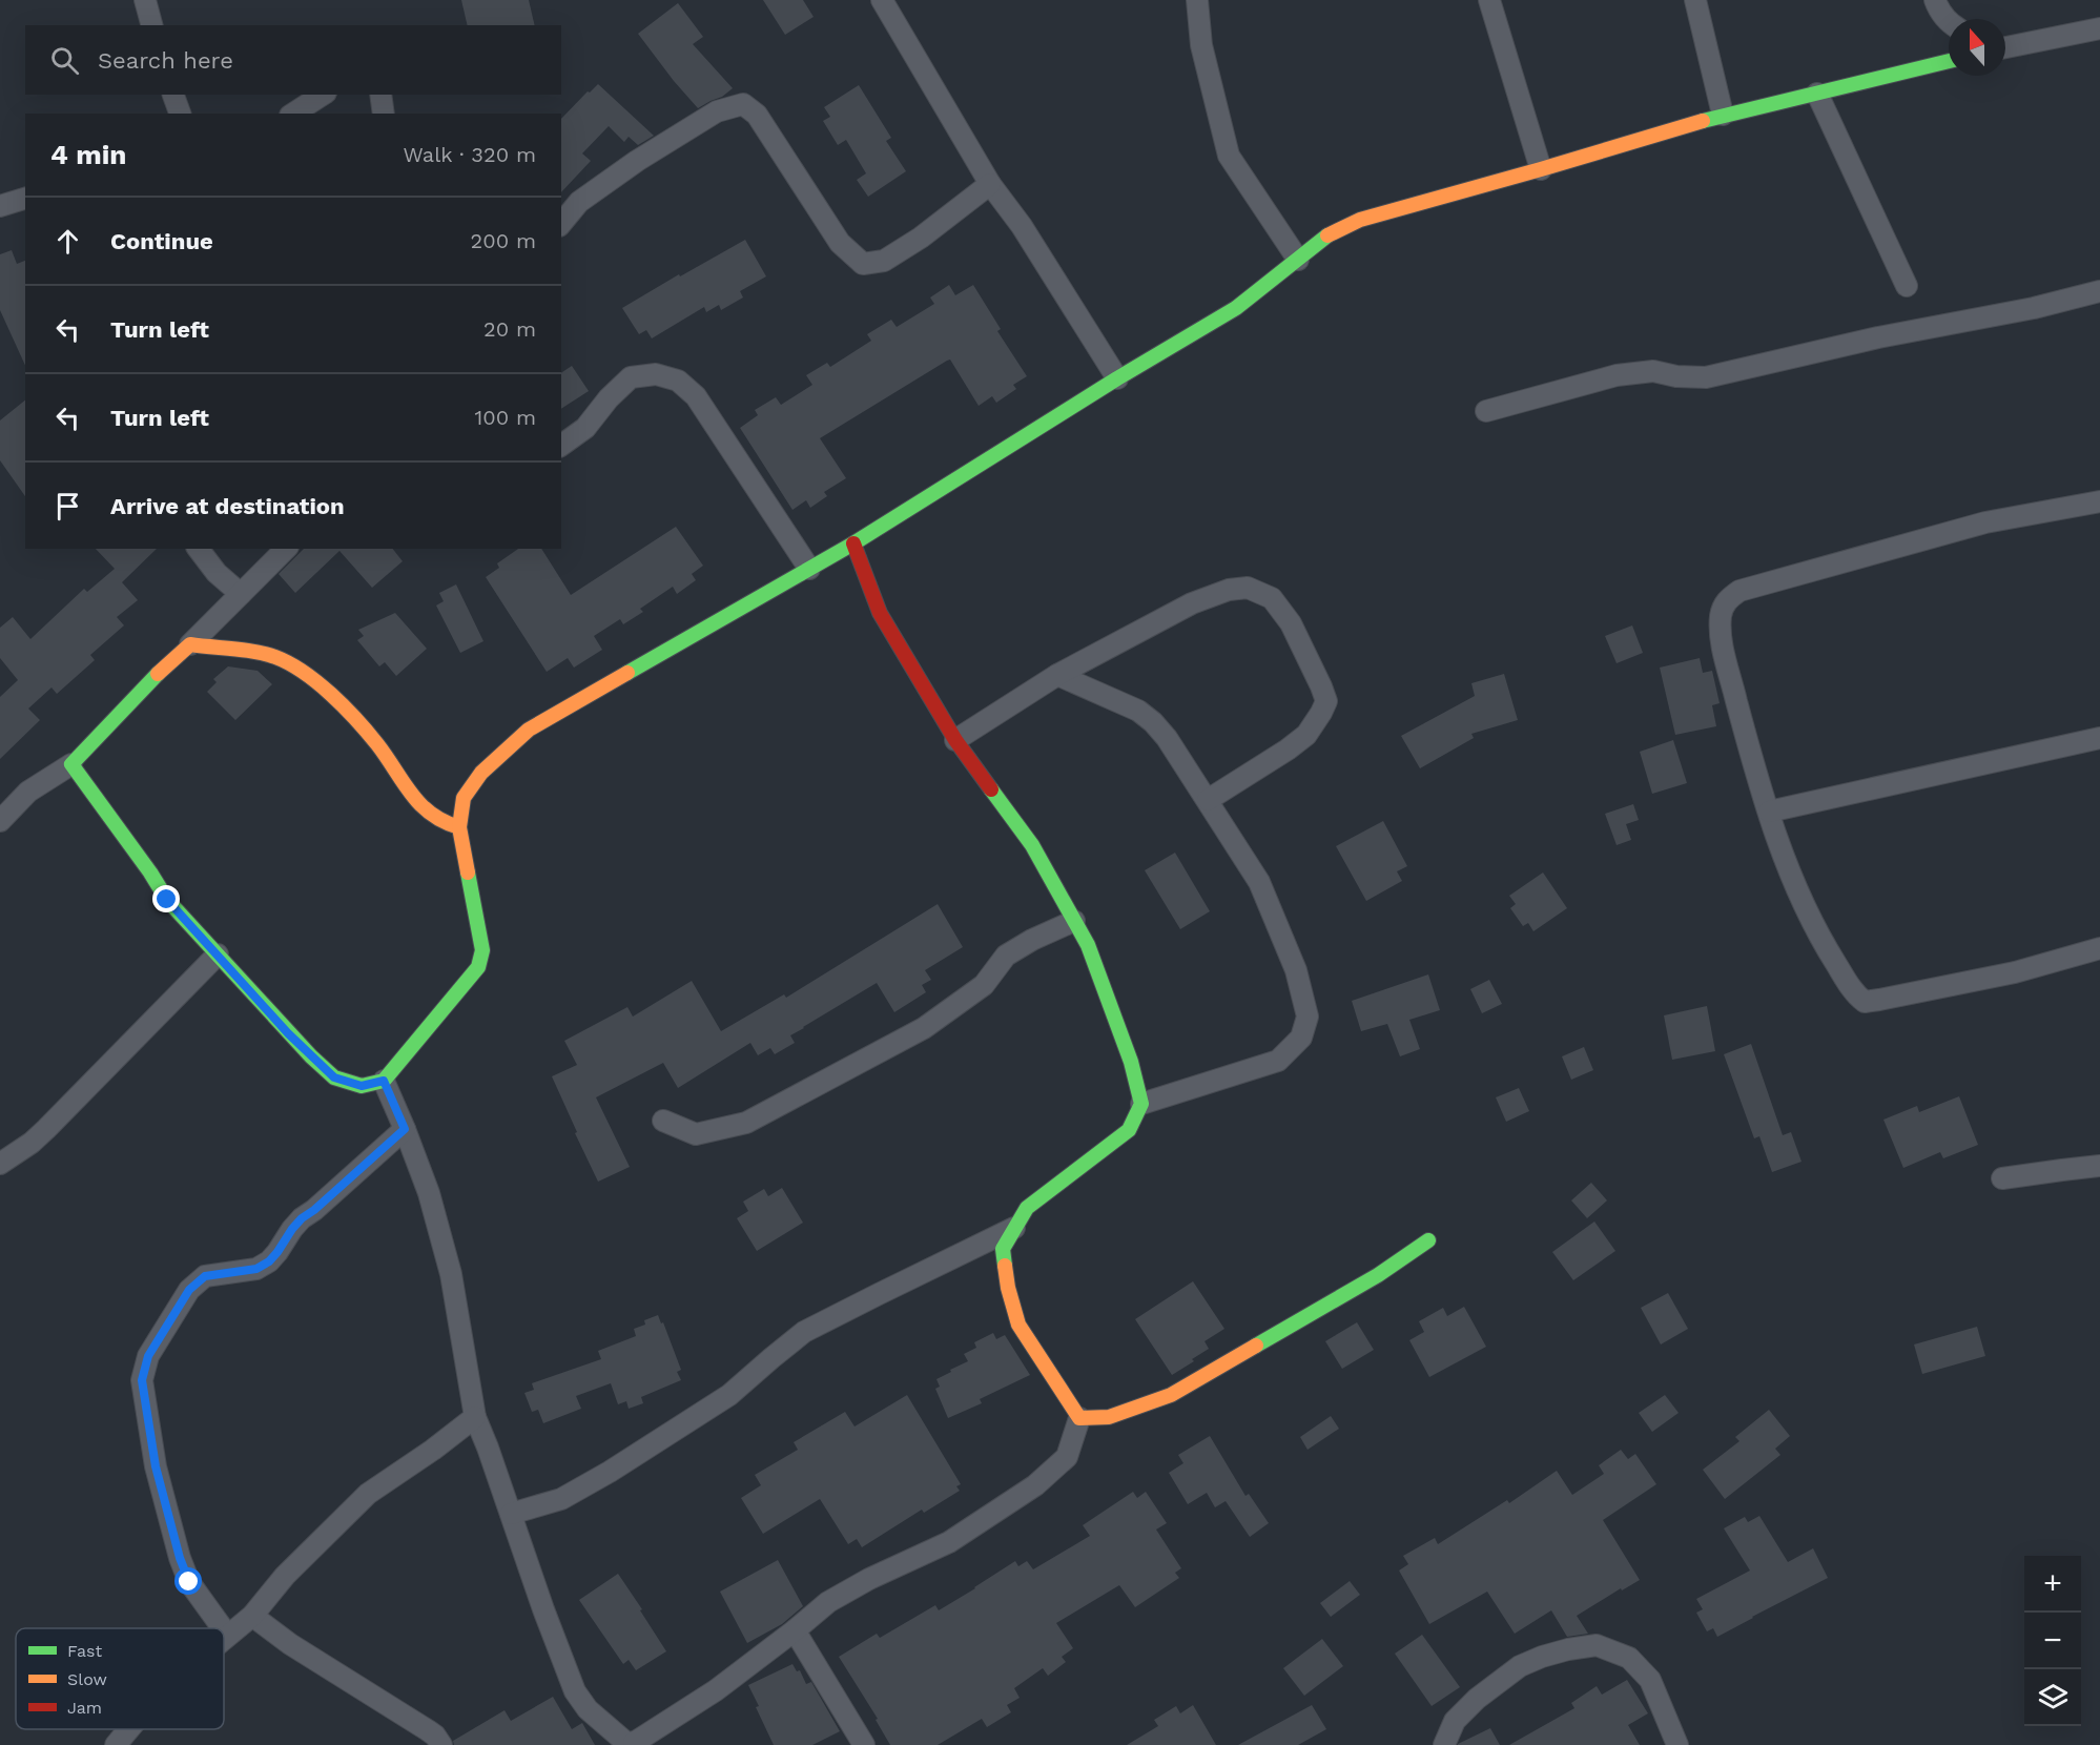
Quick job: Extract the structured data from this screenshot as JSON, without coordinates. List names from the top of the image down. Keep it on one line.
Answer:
{"legend":["Fast","Slow","Jam"],"north":"top","page":{"search":"Search here","heading":["4 min","Walk · 320 m"],"list":[["Continue","200 m"],["Turn left","20 m"],["Turn left","100 m"],"Arrive at destination"],"map_buttons":["+","−"]}}
